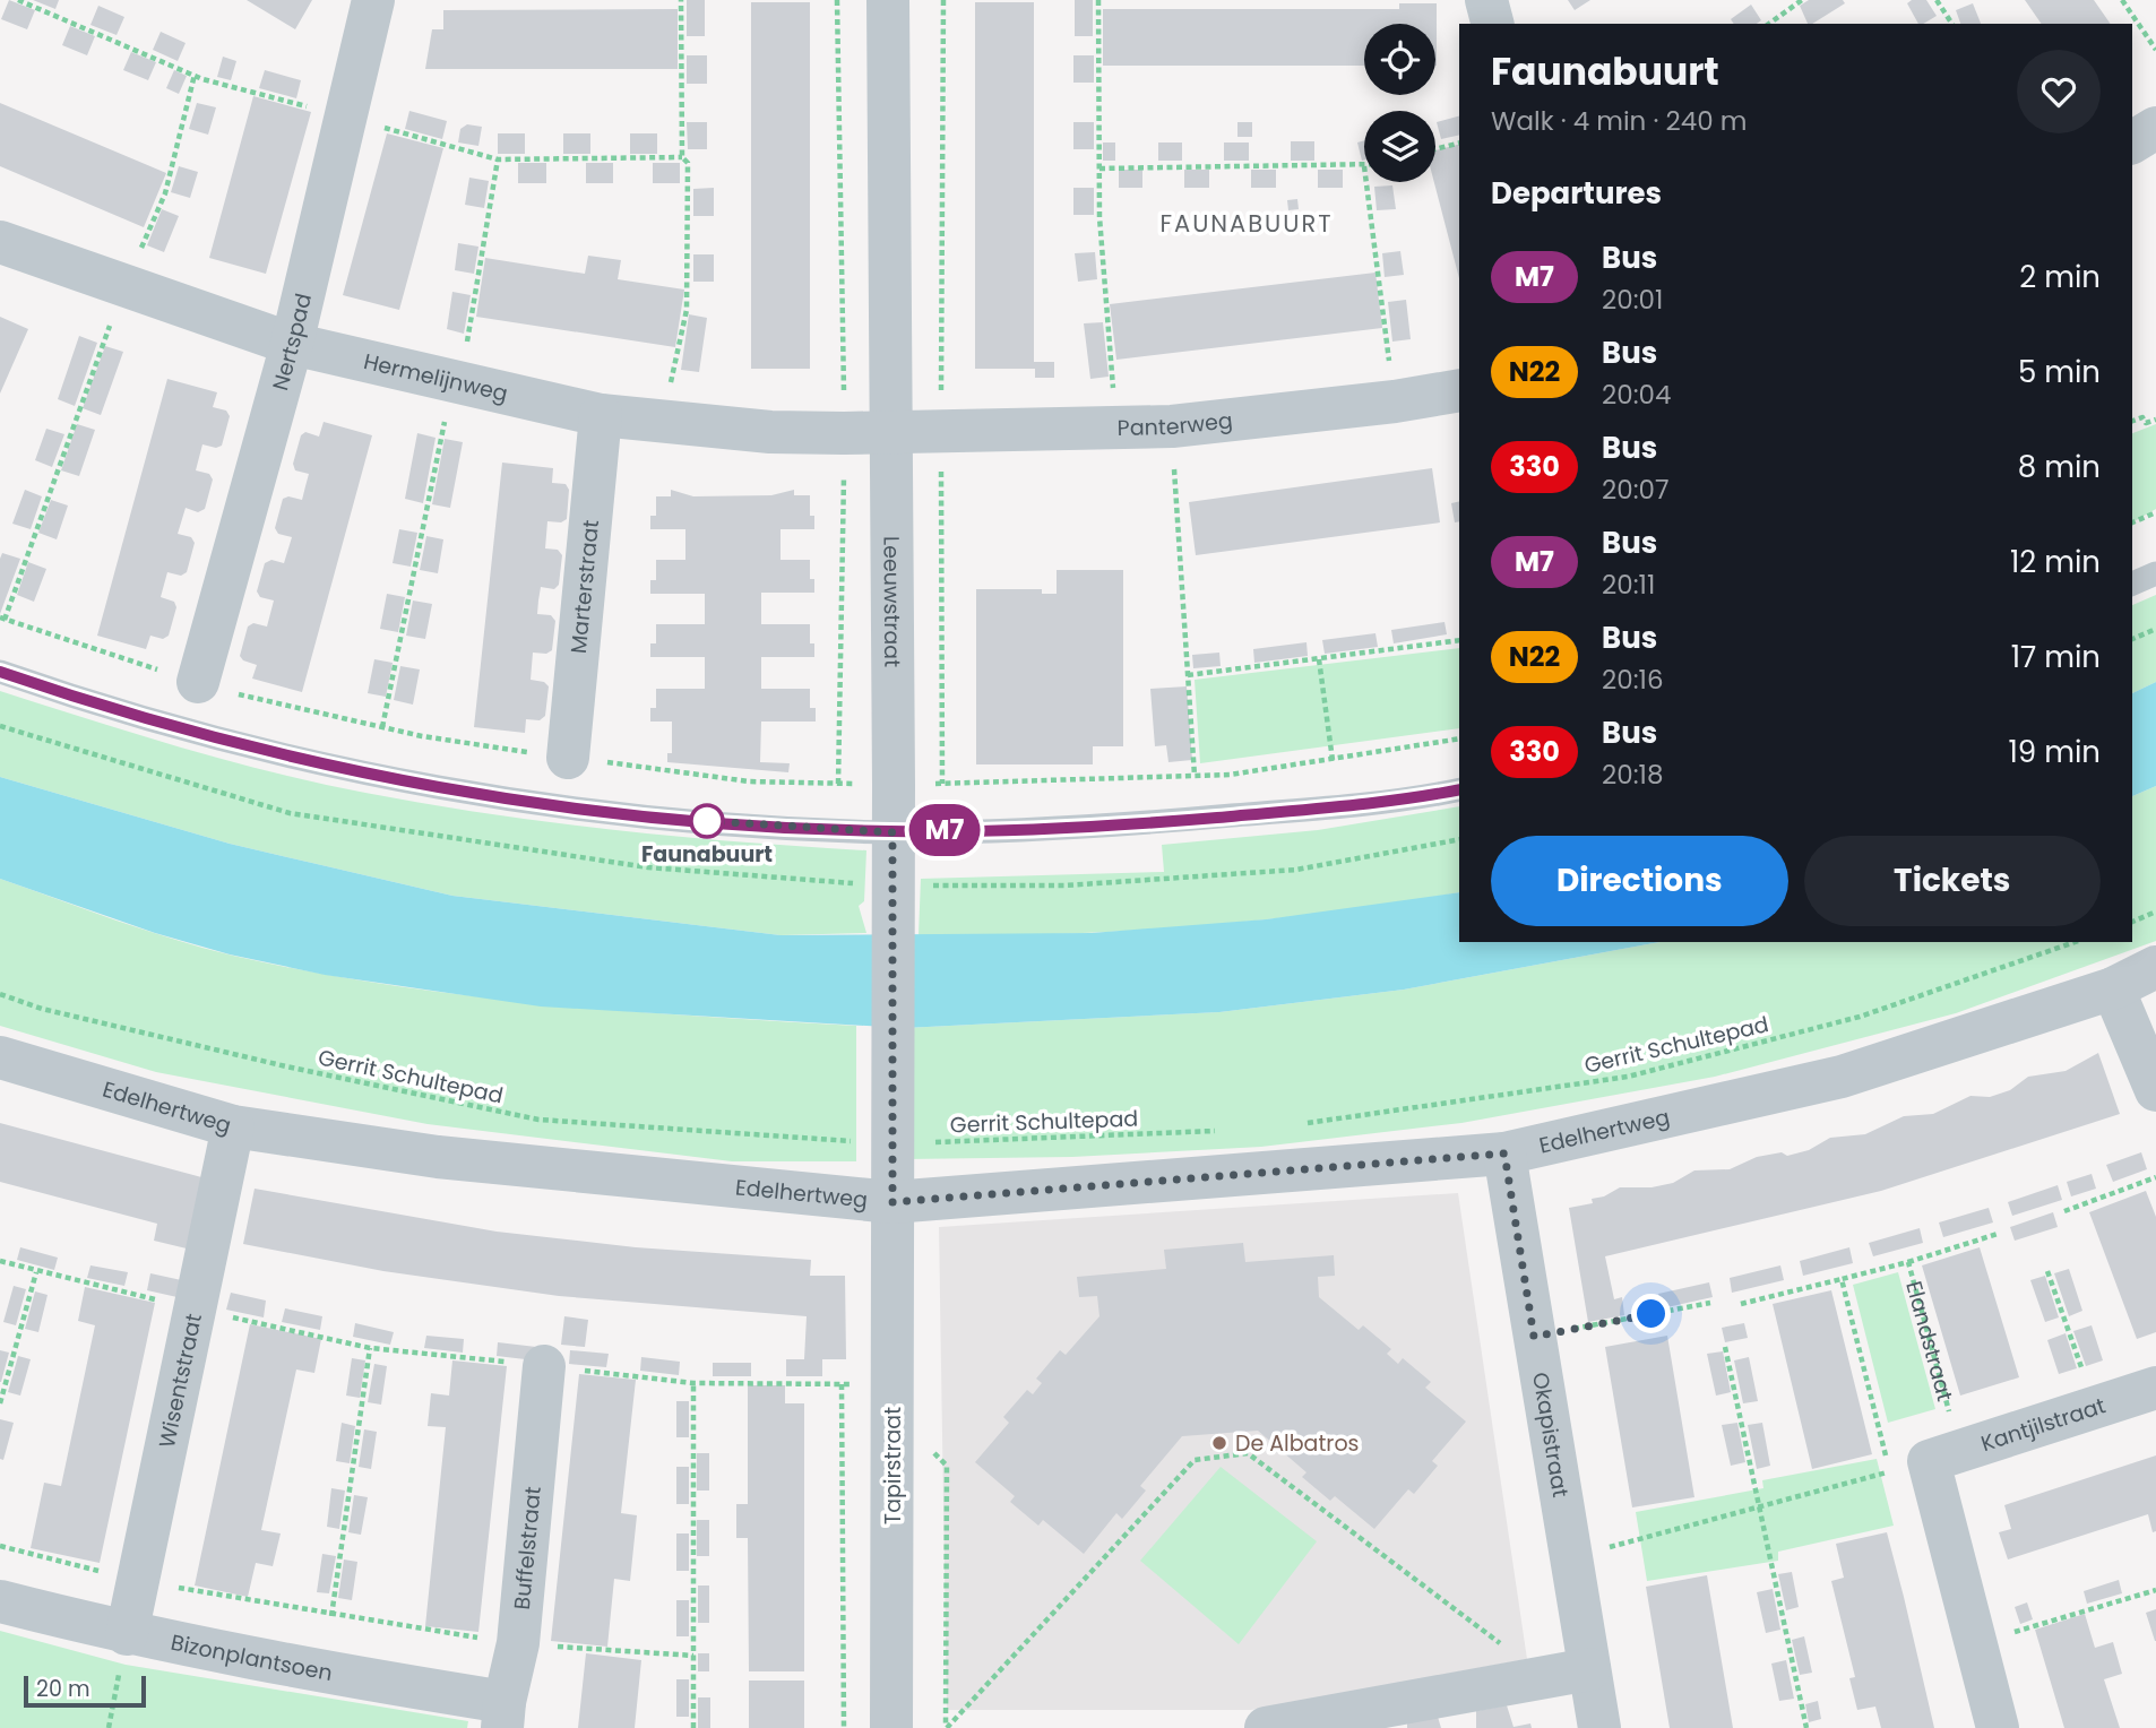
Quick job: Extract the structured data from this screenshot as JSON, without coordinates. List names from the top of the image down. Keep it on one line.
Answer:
{"streets":{"street":["Nertspad","Hermelijnweg","Panterweg","Marterstraat","Leeuwstraat","Edelhertweg","Wisentstraat","Kantjilstraat","Okapistraat","Tapirstraat","Buffelstraat","Bizonplantsoen"],"path":["Gerrit Schultepad","Elandstraat"]},"crossings":[["Nertspad","Hermelijnweg"],["Hermelijnweg","Panterweg"],["Hermelijnweg","Marterstraat"],["Hermelijnweg","Leeuwstraat"],["Panterweg","Leeuwstraat"],["Leeuwstraat","Gerrit Schultepad"],["Leeuwstraat","Edelhertweg"],["Leeuwstraat","Tapirstraat"],["Edelhertweg","Wisentstraat"],["Edelhertweg","Okapistraat"],["Edelhertweg","Tapirstraat"],["Elandstraat","Kantjilstraat"],["Wisentstraat","Bizonplantsoen"],["Buffelstraat","Bizonplantsoen"]],"districts":["FAUNABUURT"],"places":["Faunabuurt","De Albatros"],"lines":["bus line M7"],"scale_bar":"20 m","page":{"on_map":"M7","heading":[["Faunabuurt","Walk · 4 min · 240 m"],"Departures"],"list":[{"mark":"M7","name":"Bus","note":"20:01","value":"2 min"},{"mark":"N22","name":"Bus","note":"20:04","value":"5 min"},{"mark":"330","name":"Bus","note":"20:07","value":"8 min"},{"mark":"M7","name":"Bus","note":"20:11","value":"12 min"},{"mark":"N22","name":"Bus","note":"20:16","value":"17 min"},{"mark":"330","name":"Bus","note":"20:18","value":"19 min"}],"buttons":["Directions","Tickets"],"scale":"20 m"}}
